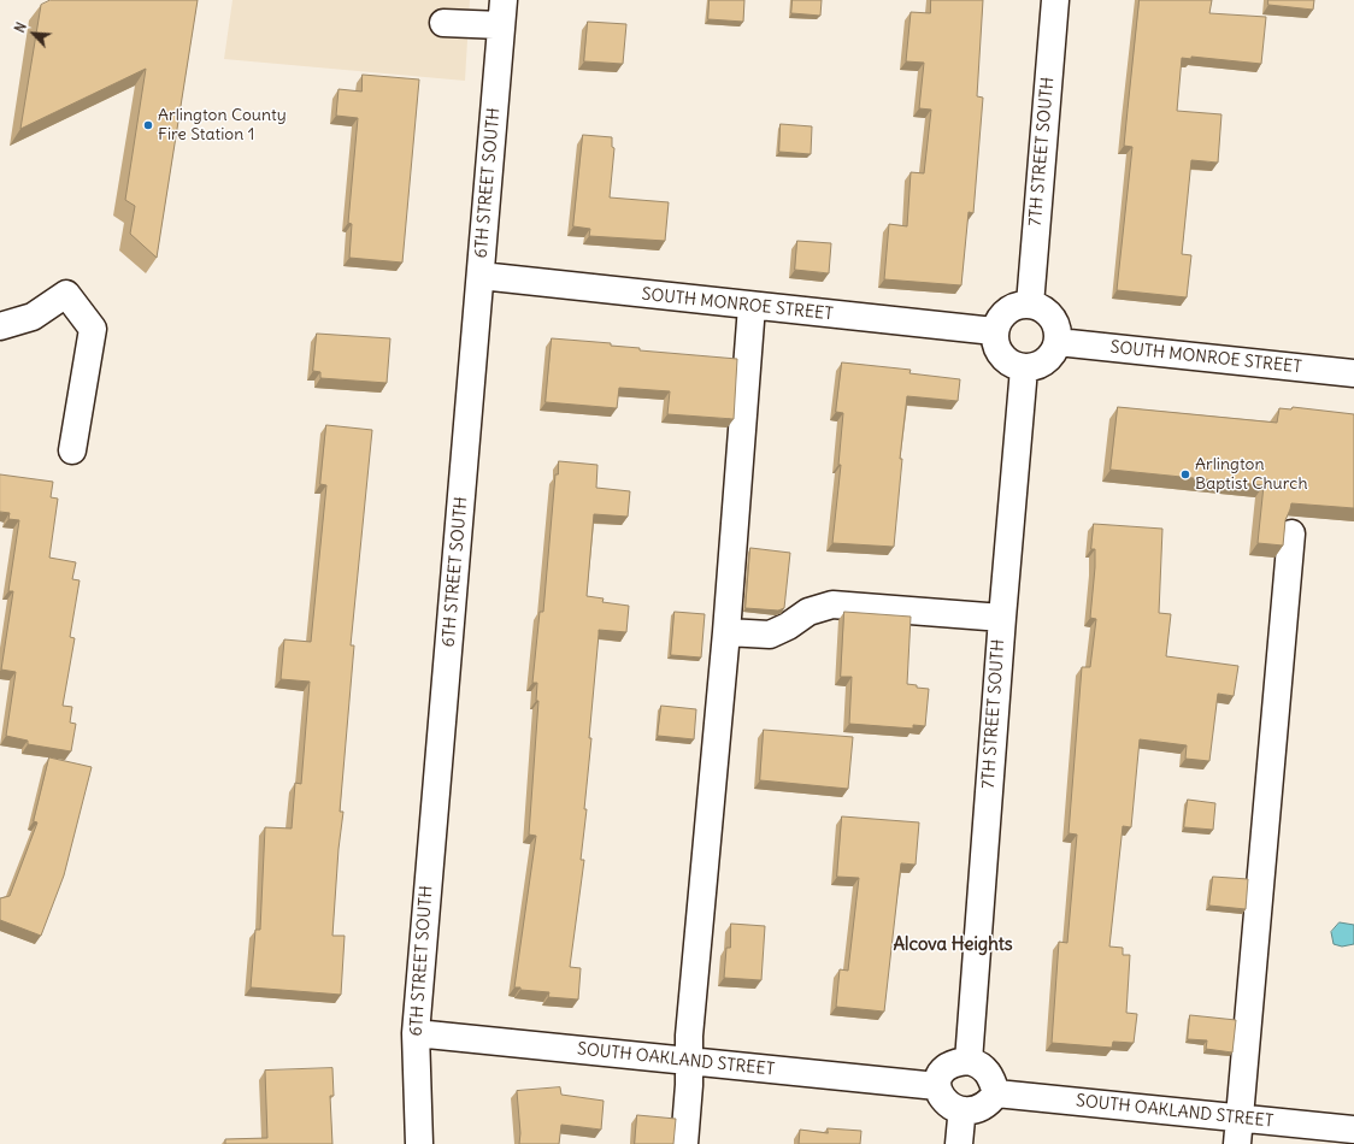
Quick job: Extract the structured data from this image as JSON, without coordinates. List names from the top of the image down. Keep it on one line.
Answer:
{"streets":{"street":["7TH STREET SOUTH","6TH STREET SOUTH","SOUTH MONROE STREET","SOUTH OAKLAND STREET"]},"crossings":[["7TH STREET SOUTH","SOUTH MONROE STREET"],["7TH STREET SOUTH","SOUTH OAKLAND STREET"],["6TH STREET SOUTH","SOUTH MONROE STREET"],["6TH STREET SOUTH","SOUTH OAKLAND STREET"]],"districts":["Alcova Heights"],"places":["Arlington County Fire Station 1","Arlington Baptist Church"],"north":"top left"}
